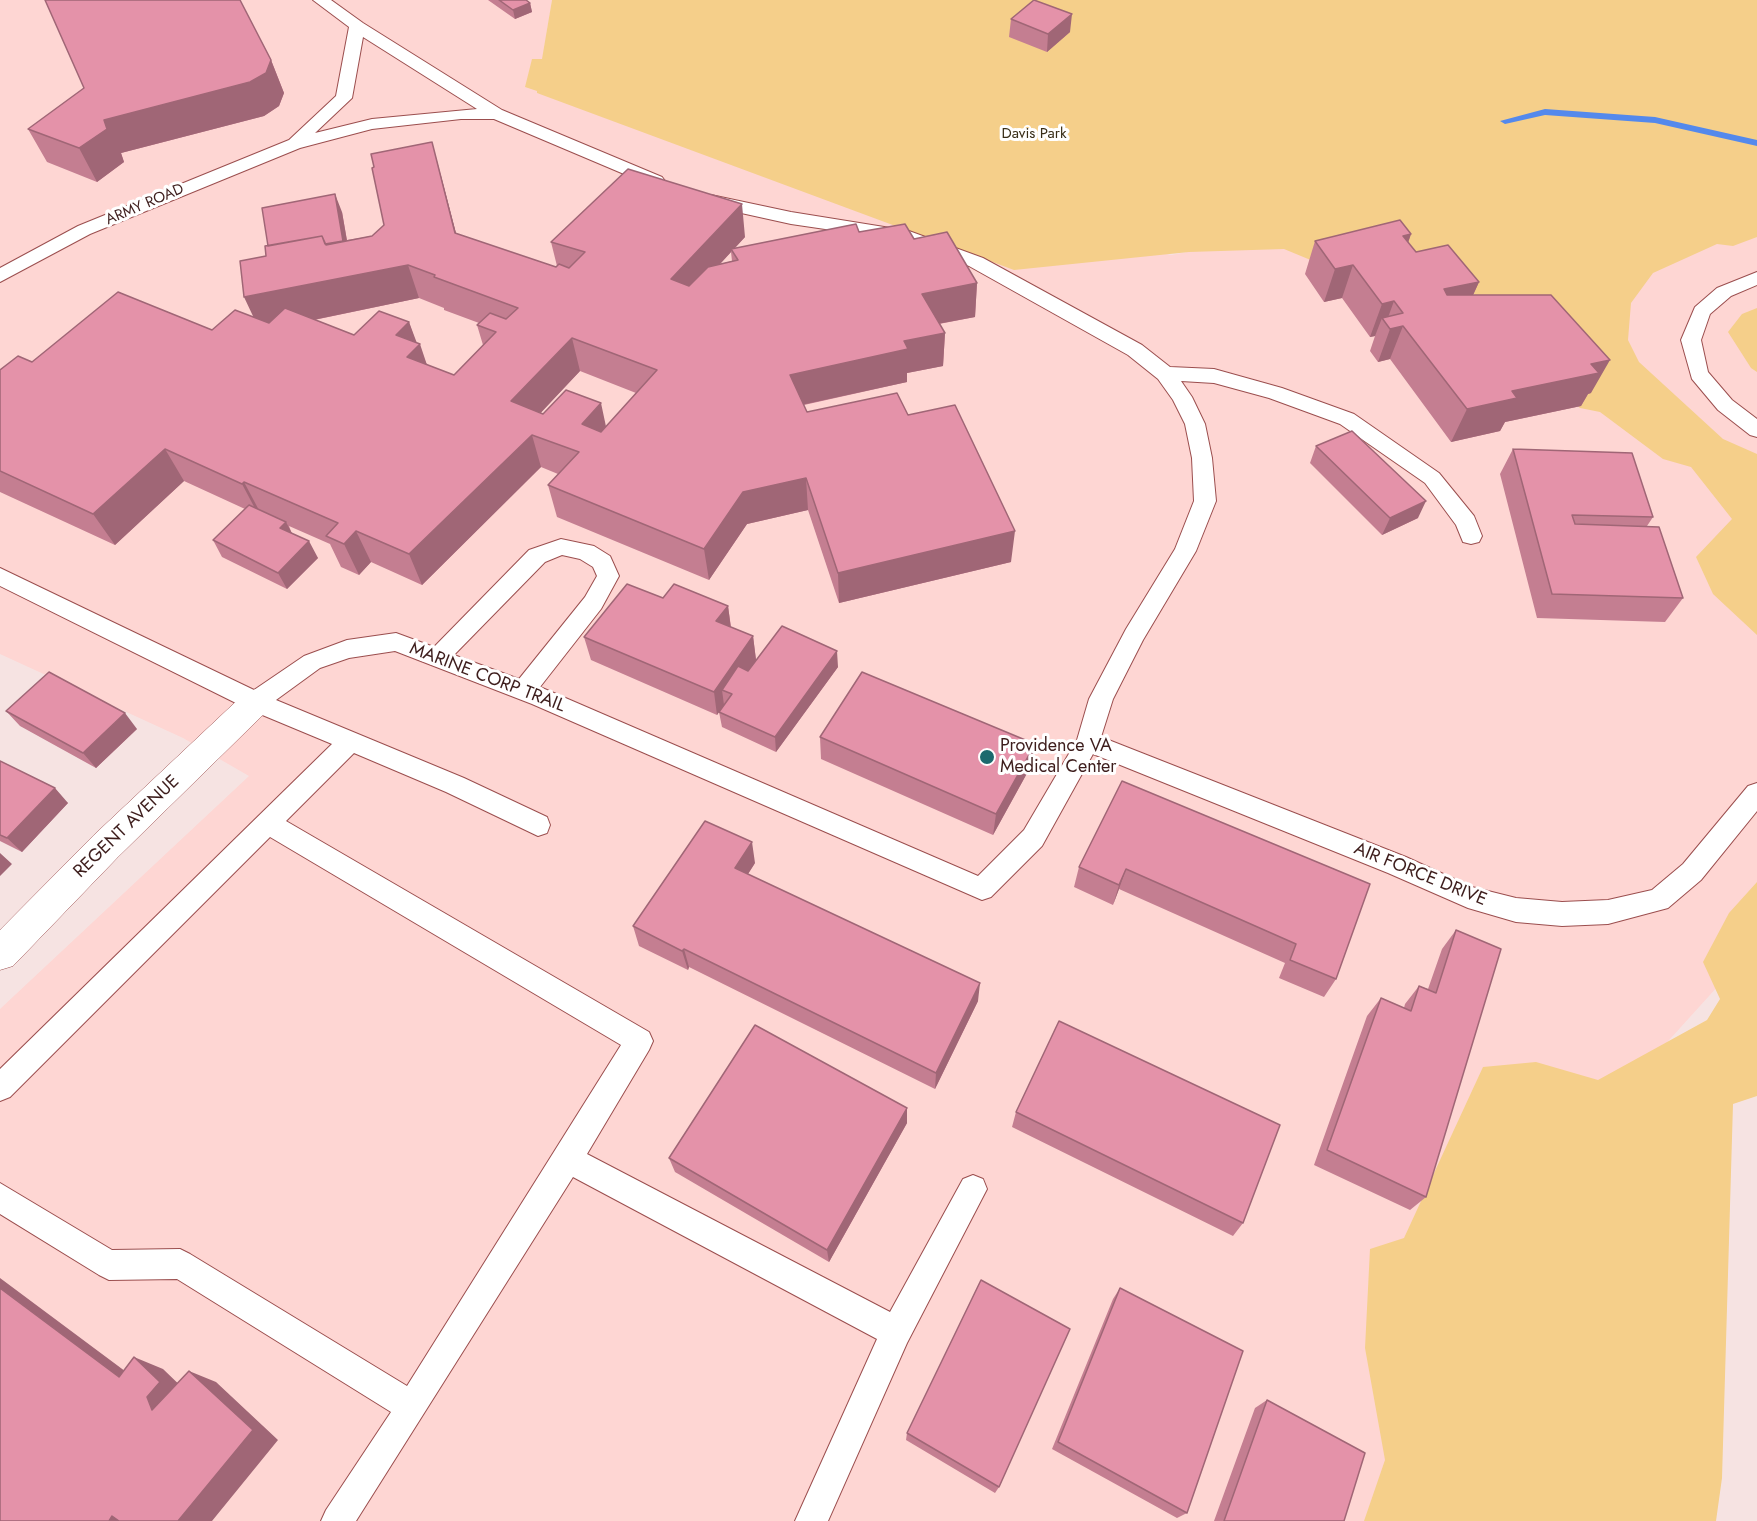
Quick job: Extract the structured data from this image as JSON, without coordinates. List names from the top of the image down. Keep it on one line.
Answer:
{"streets":{"street":["REGENT AVENUE"],"lane":["ARMY ROAD","MARINE CORP TRAIL","AIR FORCE DRIVE"]},"crossings":[["MARINE CORP TRAIL","REGENT AVENUE"],["MARINE CORP TRAIL","AIR FORCE DRIVE"]],"parks":["Davis Park"],"places":["Providence VA Medical Center"]}
